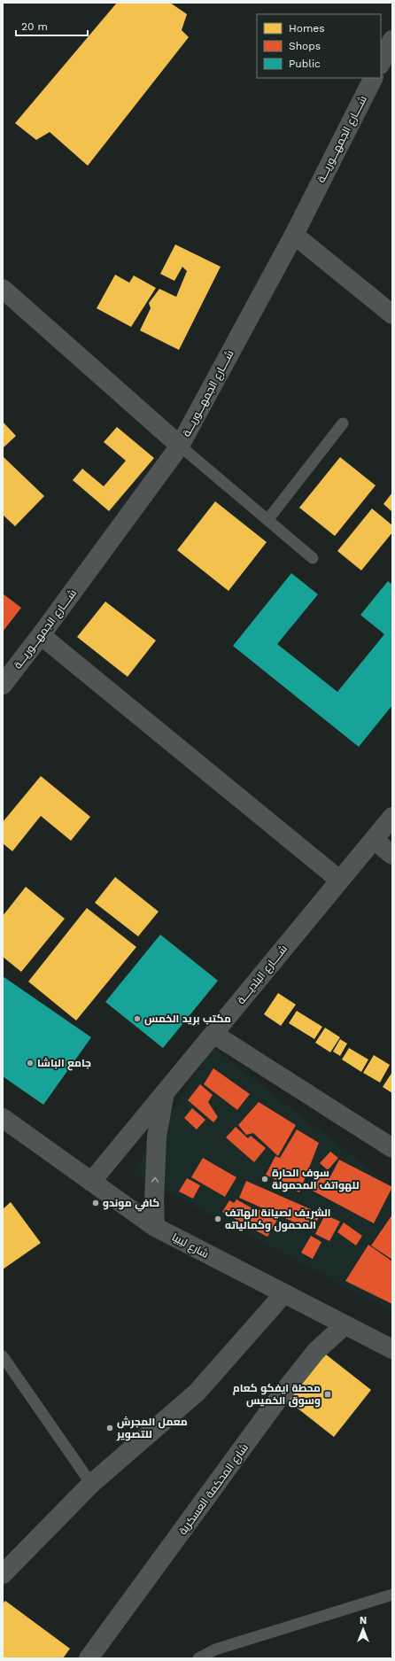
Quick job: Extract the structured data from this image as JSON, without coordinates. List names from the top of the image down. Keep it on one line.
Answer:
{"streets":{"street":["شــــارع الجمهـــوريـــة","شــــارع البلديــــة","شارع ليبيا","شارع المحكمة العسكرية"]},"crossings":[["شــــارع البلديــــة","شارع ليبيا"],["شارع ليبيا","شارع المحكمة العسكرية"]],"places":{"other":["مكتب بريد الخمس","جامع الباشا","سوف الحارة للهواتف المحمولة","كافي موندو","الشريف لصيانة الهاتف المحمول وكمالياته","معمل المجرش للتصوير"],"transit":["محطة ايفكو كعام وسوق الخميس"]},"legend":["Homes","Shops","Public"],"scale_bar":"20 m","north":"top"}
